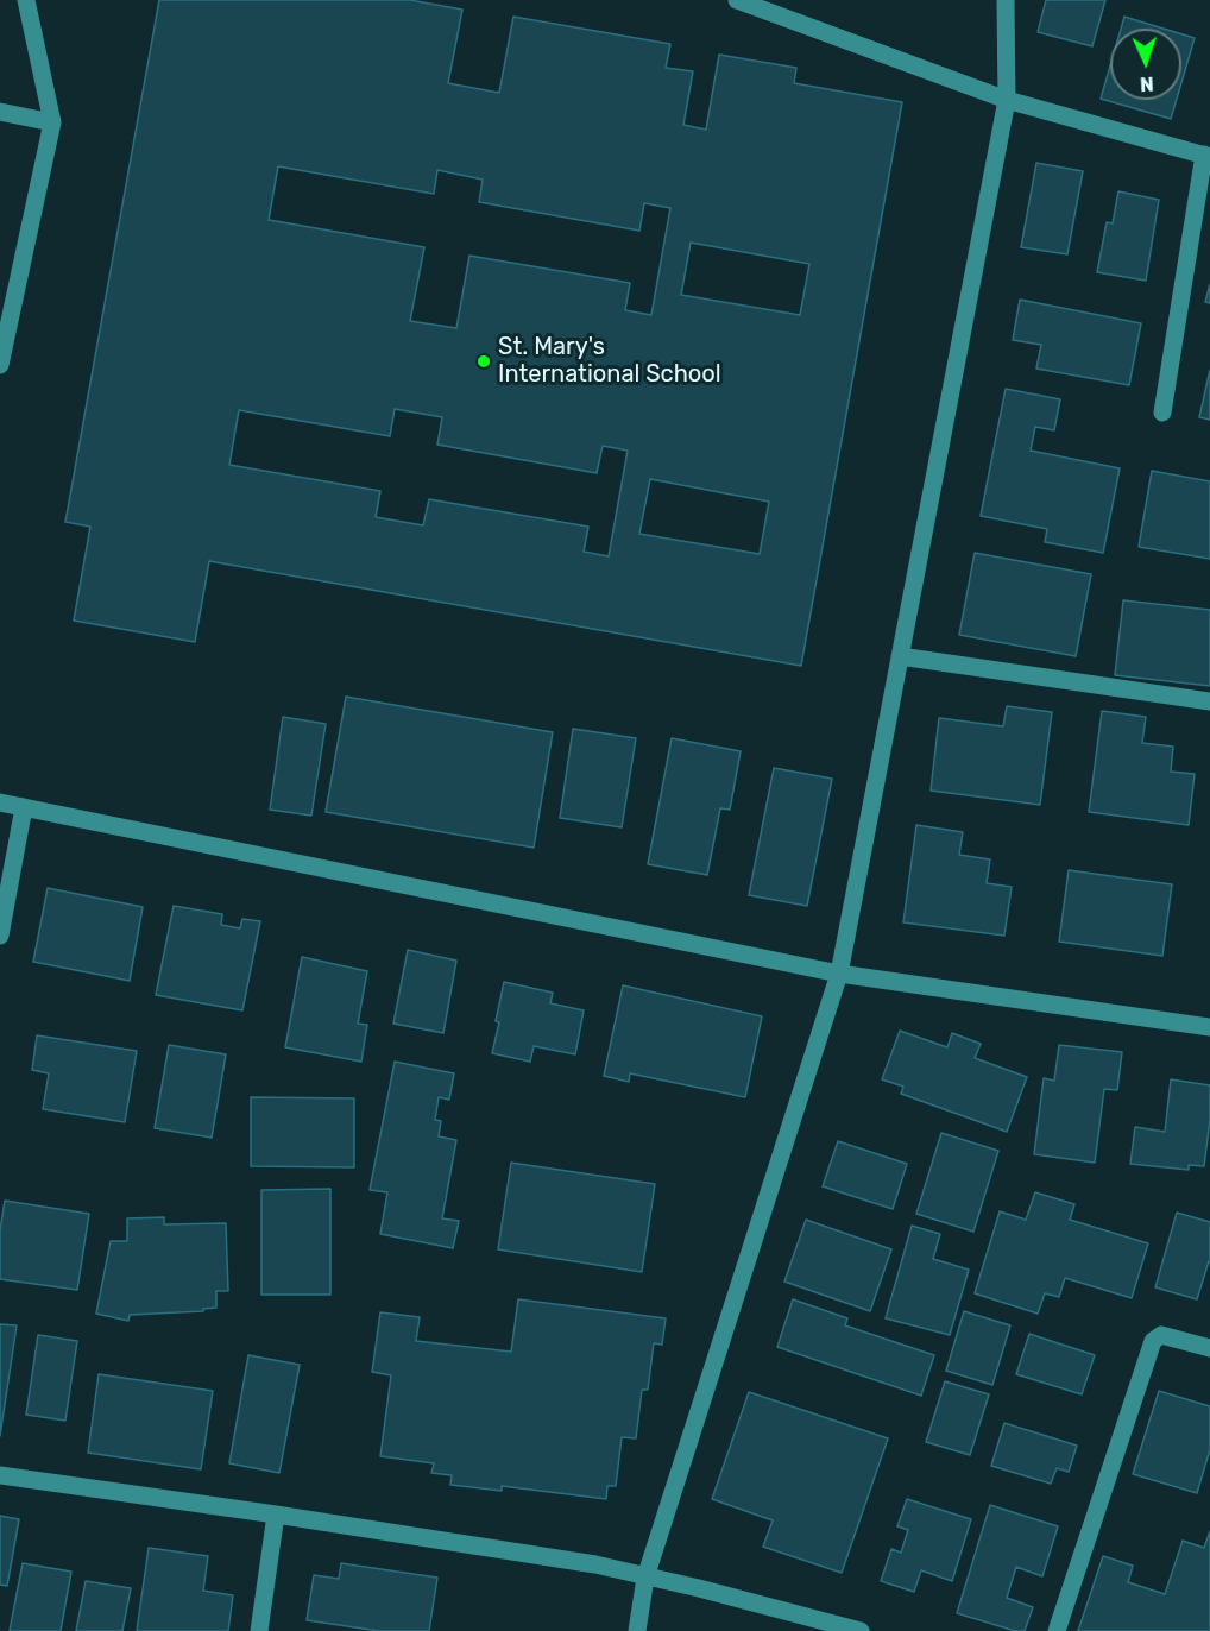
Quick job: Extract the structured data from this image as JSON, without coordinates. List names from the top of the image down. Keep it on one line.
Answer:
{"places":["St. Mary's International School"],"north":"bottom"}
